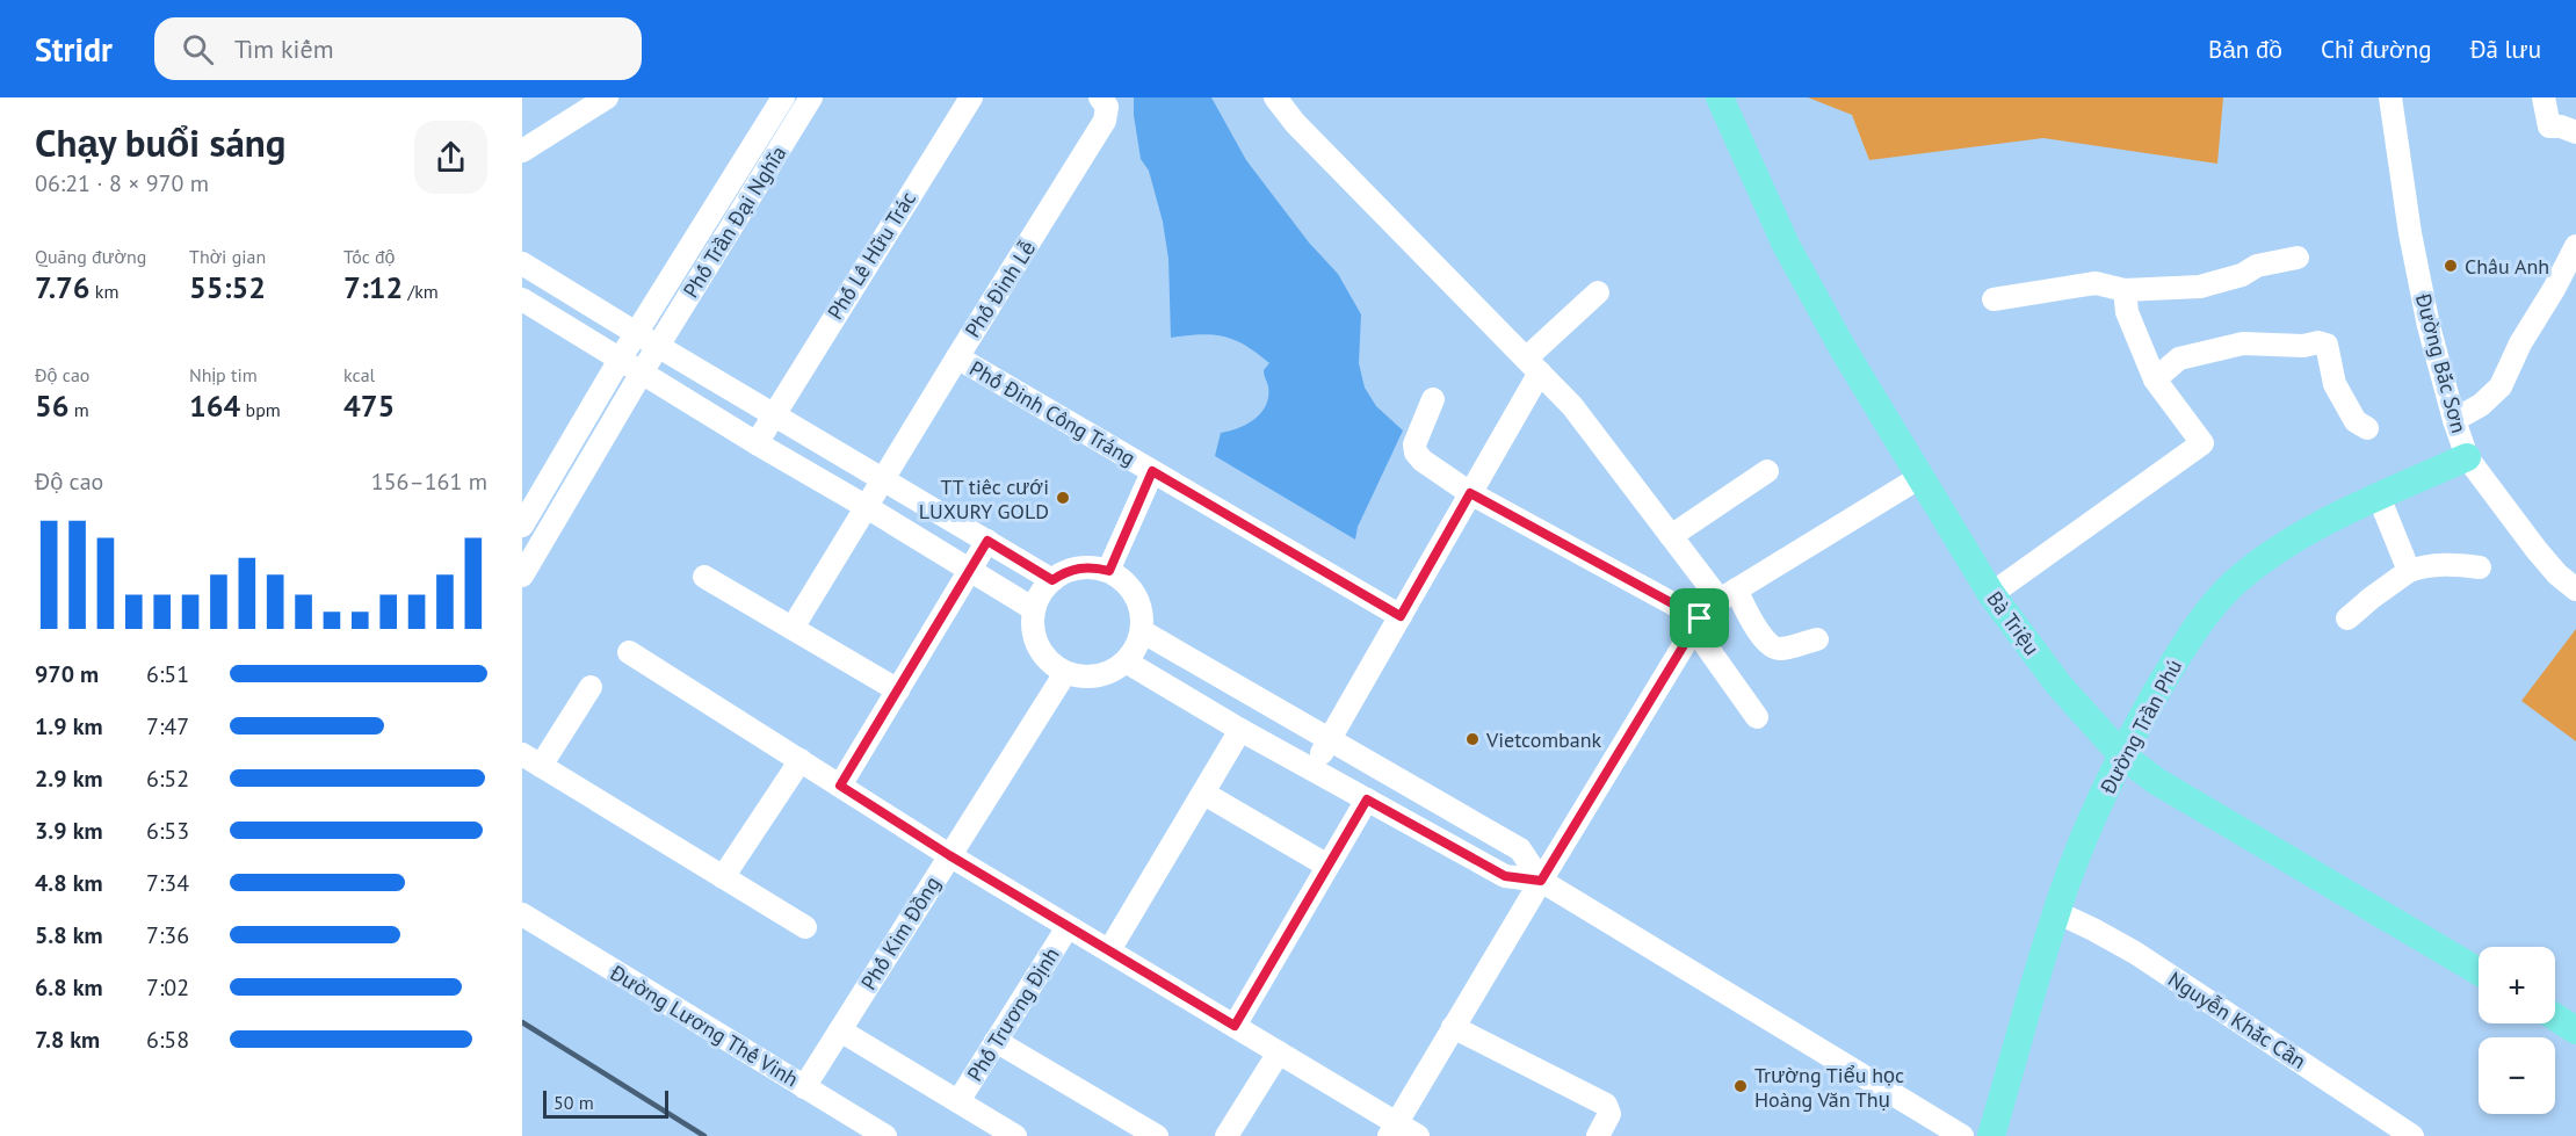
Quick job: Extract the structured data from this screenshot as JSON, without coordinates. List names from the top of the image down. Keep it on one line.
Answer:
{"streets":{"main road":["Bà Triệu","Đường Trần Phú"],"street":["Phố Trần Đại Nghĩa","Phố Lê Hữu Trác","Phố Đinh Lễ","Đường Bắc Sơn","Phố Đinh Công Tráng","Phố Kim Đồng","Phố Trương Định","Nguyễn Khắc Cần","Đường Lương Thế Vinh"]},"crossings":[["Phố Đinh Lễ","Phố Đinh Công Tráng"],["Đường Bắc Sơn","Đường Trần Phú"],["Bà Triệu","Đường Trần Phú"],["Đường Trần Phú","Nguyễn Khắc Cần"],["Phố Kim Đồng","Đường Lương Thế Vinh"]],"places":["Châu Anh","TT tiêc cưới LUXURY GOLD","Vietcombank","Trường Tiểu học Hoàng Văn Thụ"],"scale_bar":"50 m","page":{"header":"Stridr","search":"Tìm kiếm","nav":["Bản đồ","Chỉ đường","Đã lưu"],"heading":["Chạy buổi sáng","06:21 · 8 × 970 m"],"stats":[["Quãng đường","7.76 km"],["Thời gian","55:52"],["Tốc độ","7:12 /km"],["Độ cao","56 m"],["Nhịp tim","164 bpm"],["kcal","475"]],"chart":["Độ cao","156–161 m"],"list":[{"name":"970 m","note":"6:51"},{"name":"1.9 km","note":"7:47"},{"name":"2.9 km","note":"6:52"},{"name":"3.9 km","note":"6:53"},{"name":"4.8 km","note":"7:34"},{"name":"5.8 km","note":"7:36"},{"name":"6.8 km","note":"7:02"},{"name":"7.8 km","note":"6:58"}],"map_buttons":["+","−"],"scale":"50 m"}}
